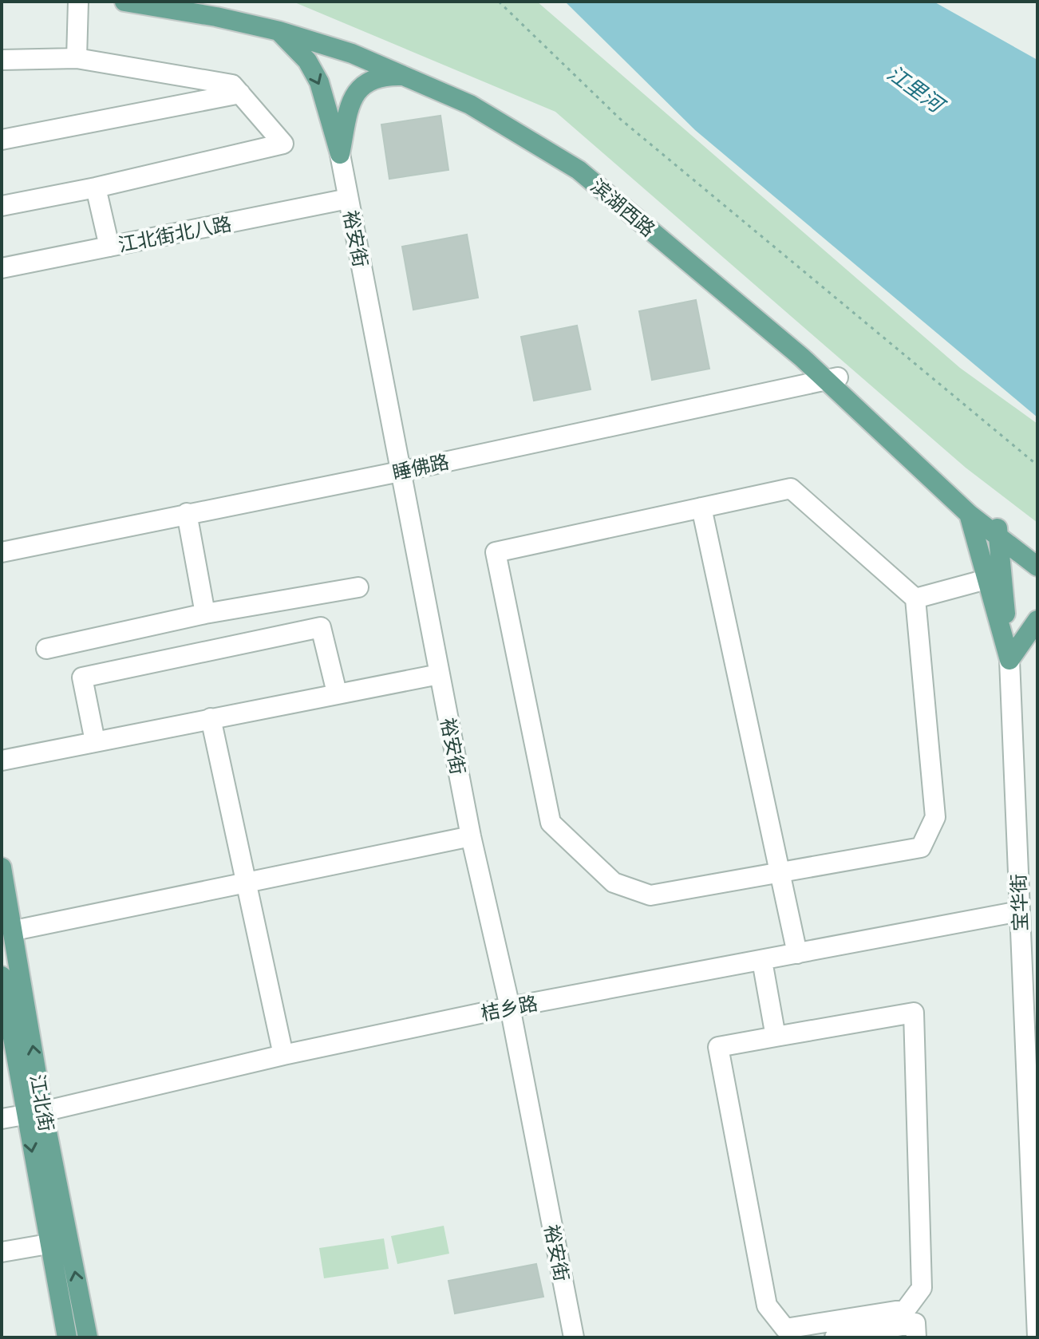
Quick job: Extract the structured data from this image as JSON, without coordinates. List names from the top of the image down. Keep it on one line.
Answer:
{"streets":{"main road":["滨湖西路","江北街"],"street":["江北街北八路","裕安街","睡佛路","宝华街","桔乡路"]},"crossings":[["滨湖西路","睡佛路"],["江北街北八路","裕安街"],["裕安街","睡佛路"],["裕安街","桔乡路"],["宝华街","桔乡路"],["桔乡路","江北街"]],"water":["江里河"]}
